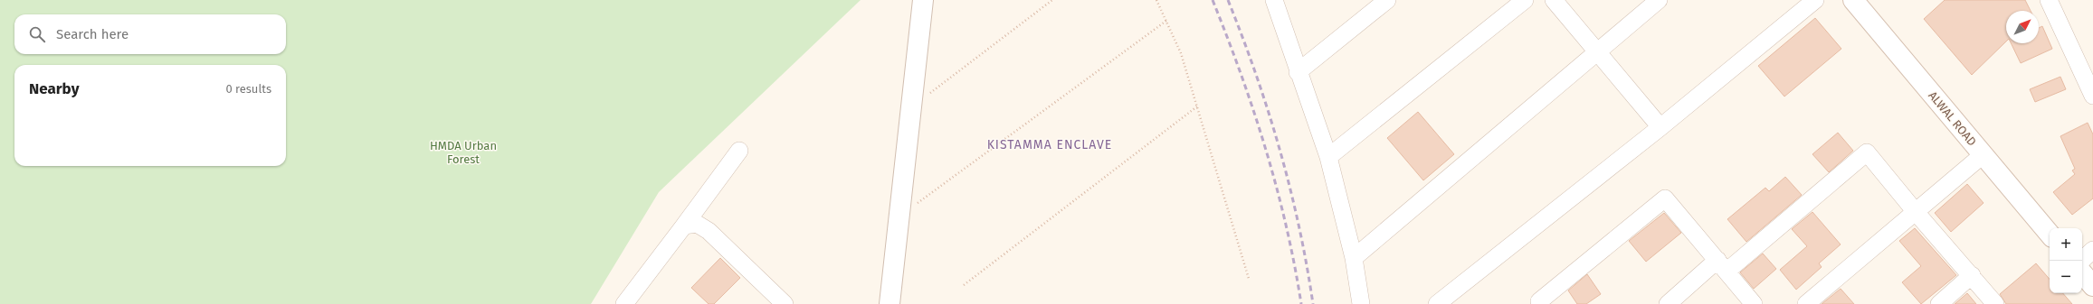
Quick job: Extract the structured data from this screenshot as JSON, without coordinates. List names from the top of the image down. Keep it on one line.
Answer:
{"streets":{"main road":["ALWAL ROAD"]},"districts":["KISTAMMA ENCLAVE"],"parks":["HMDA Urban Forest"],"north":"top right","page":{"search":"Search here","heading":["Nearby","0 results"],"map_buttons":["+","−"]}}
